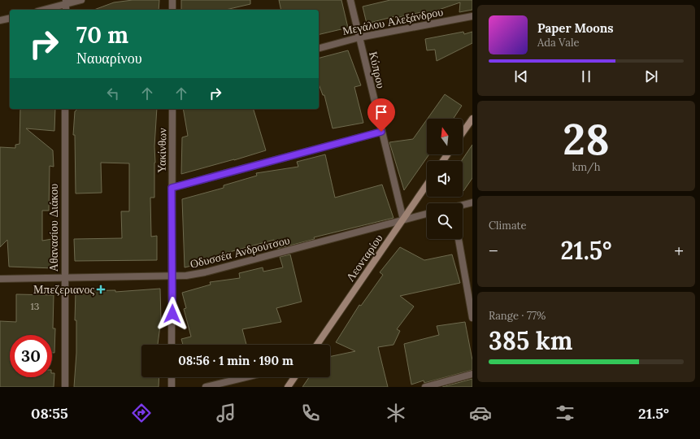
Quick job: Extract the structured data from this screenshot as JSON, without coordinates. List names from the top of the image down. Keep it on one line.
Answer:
{"streets":{"street":["Μεγάλου Αλεξάνδρου","Κύπρου","Υακίνθων","Αθανασίου Διάκου","Οδυσσέα Ανδρούτσου","Λεονταρίου"]},"crossings":[["Μεγάλου Αλεξάνδρου","Κύπρου"],["Κύπρου","Οδυσσέα Ανδρούτσου"],["Κύπρου","Λεονταρίου"],["Υακίνθων","Οδυσσέα Ανδρούτσου"],["Αθανασίου Διάκου","Οδυσσέα Ανδρούτσου"],["Οδυσσέα Ανδρούτσου","Λεονταρίου"]],"places":{"health":["Μπεζεριανος"]},"house_numbers":["13"],"north":"top","page":{"turn":["70 m","Ναυαρίνου"],"song":["Paper Moons","Ada Vale"],"tile":[["28","km/h"],"Climate",["Range · 77%","385 km"]],"heat":["−","21.5°","+"],"limit":"30","trip":"08:56 · 1 min · 190 m","tabs":["08:55","21.5°"]}}
